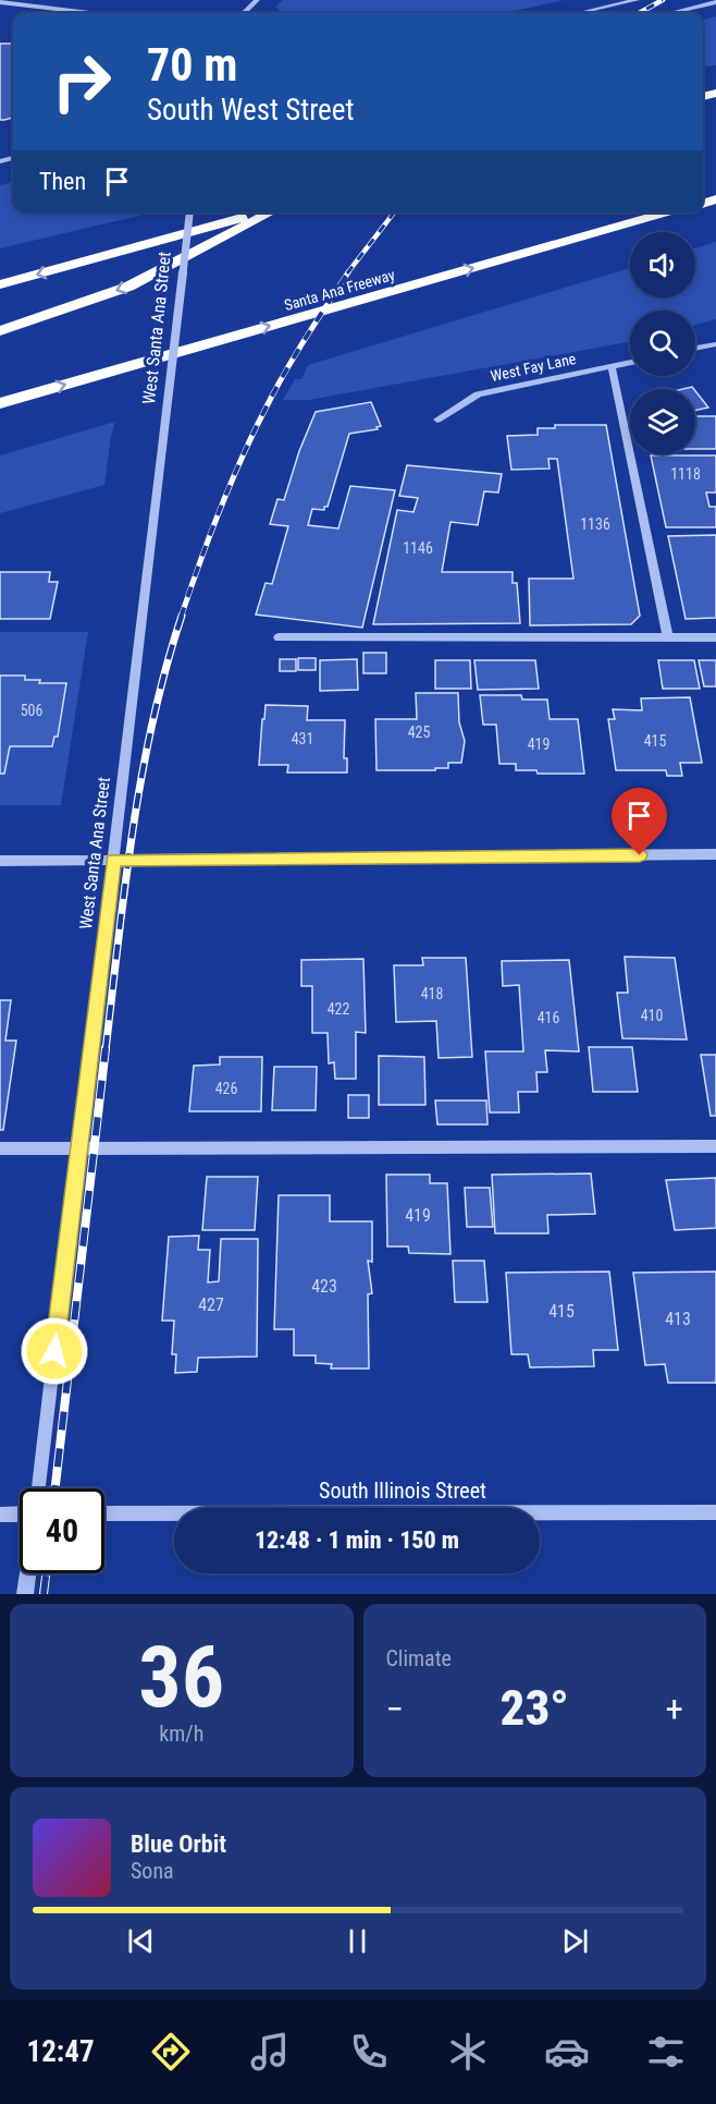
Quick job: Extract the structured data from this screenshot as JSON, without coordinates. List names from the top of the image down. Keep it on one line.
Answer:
{"streets":{"highway":["Santa Ana Freeway"],"street":["West Santa Ana Street","West Fay Lane","South Illinois Street"]},"house_numbers":["1118","1136","1146","506","425","431","415","419","418","422","410","416","426","419","423","427","415","413"],"page":{"turn":["70 m","South West Street"],"then":"Then","limit":"40","trip":"12:48 · 1 min · 150 m","tile":[["36","km/h"],"Climate"],"heat":["−","23°","+"],"song":["Blue Orbit","Sona"],"tabs":"12:47"}}
